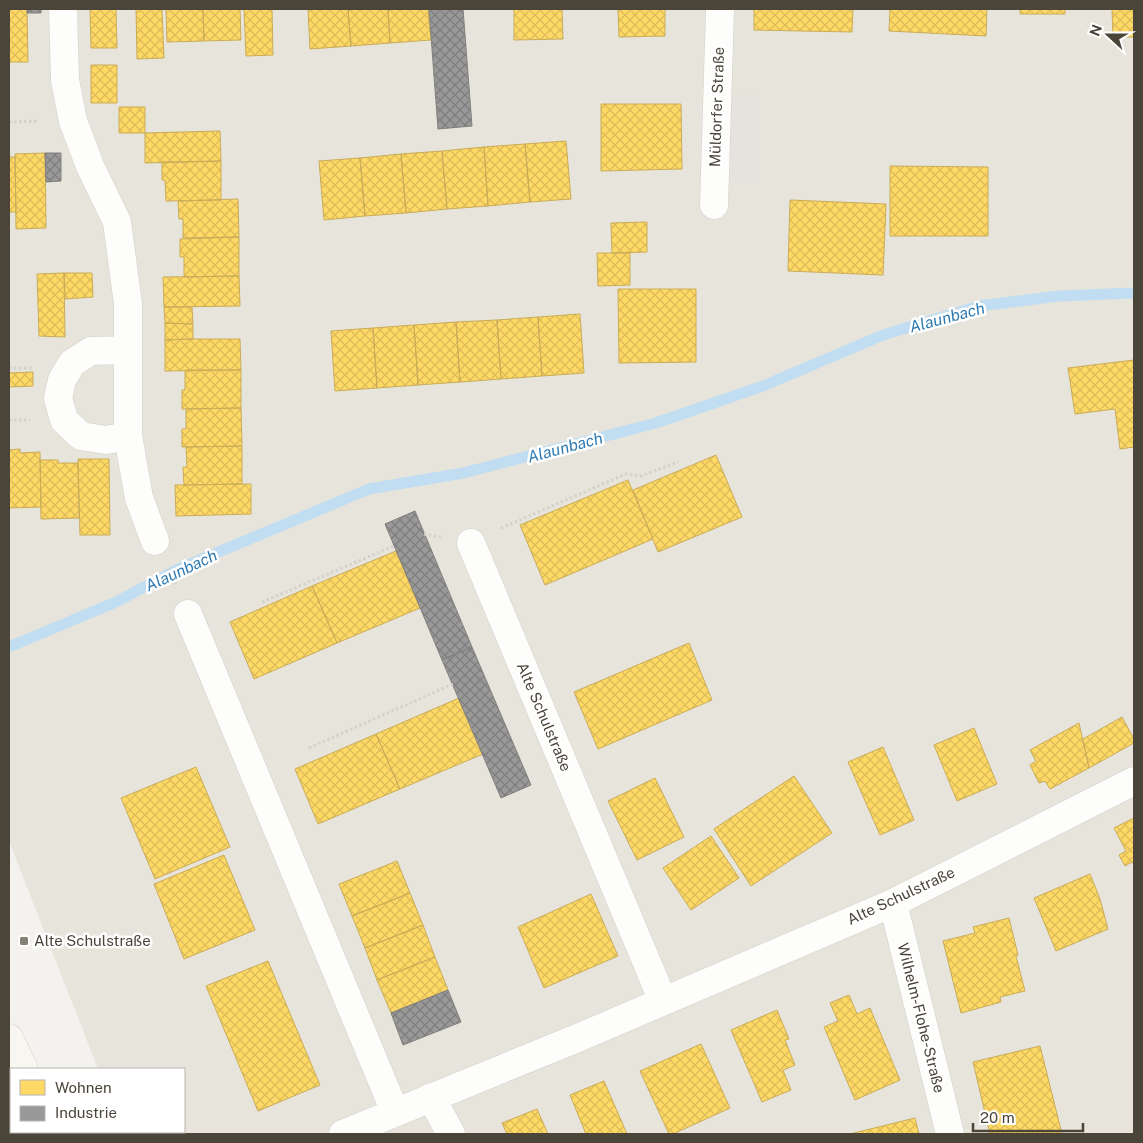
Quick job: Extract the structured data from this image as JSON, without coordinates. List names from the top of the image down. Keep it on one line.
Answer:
{"streets":{"street":["Müldorfer Straße","Alte Schulstraße","Wilhelm-Flohe-Straße"]},"crossings":[["Alte Schulstraße","Wilhelm-Flohe-Straße"]],"water":["Alaunbach"],"places":{"transit":["Alte Schulstraße"]},"legend":["Wohnen","Industrie"],"scale_bar":"20 m","north":"left"}
